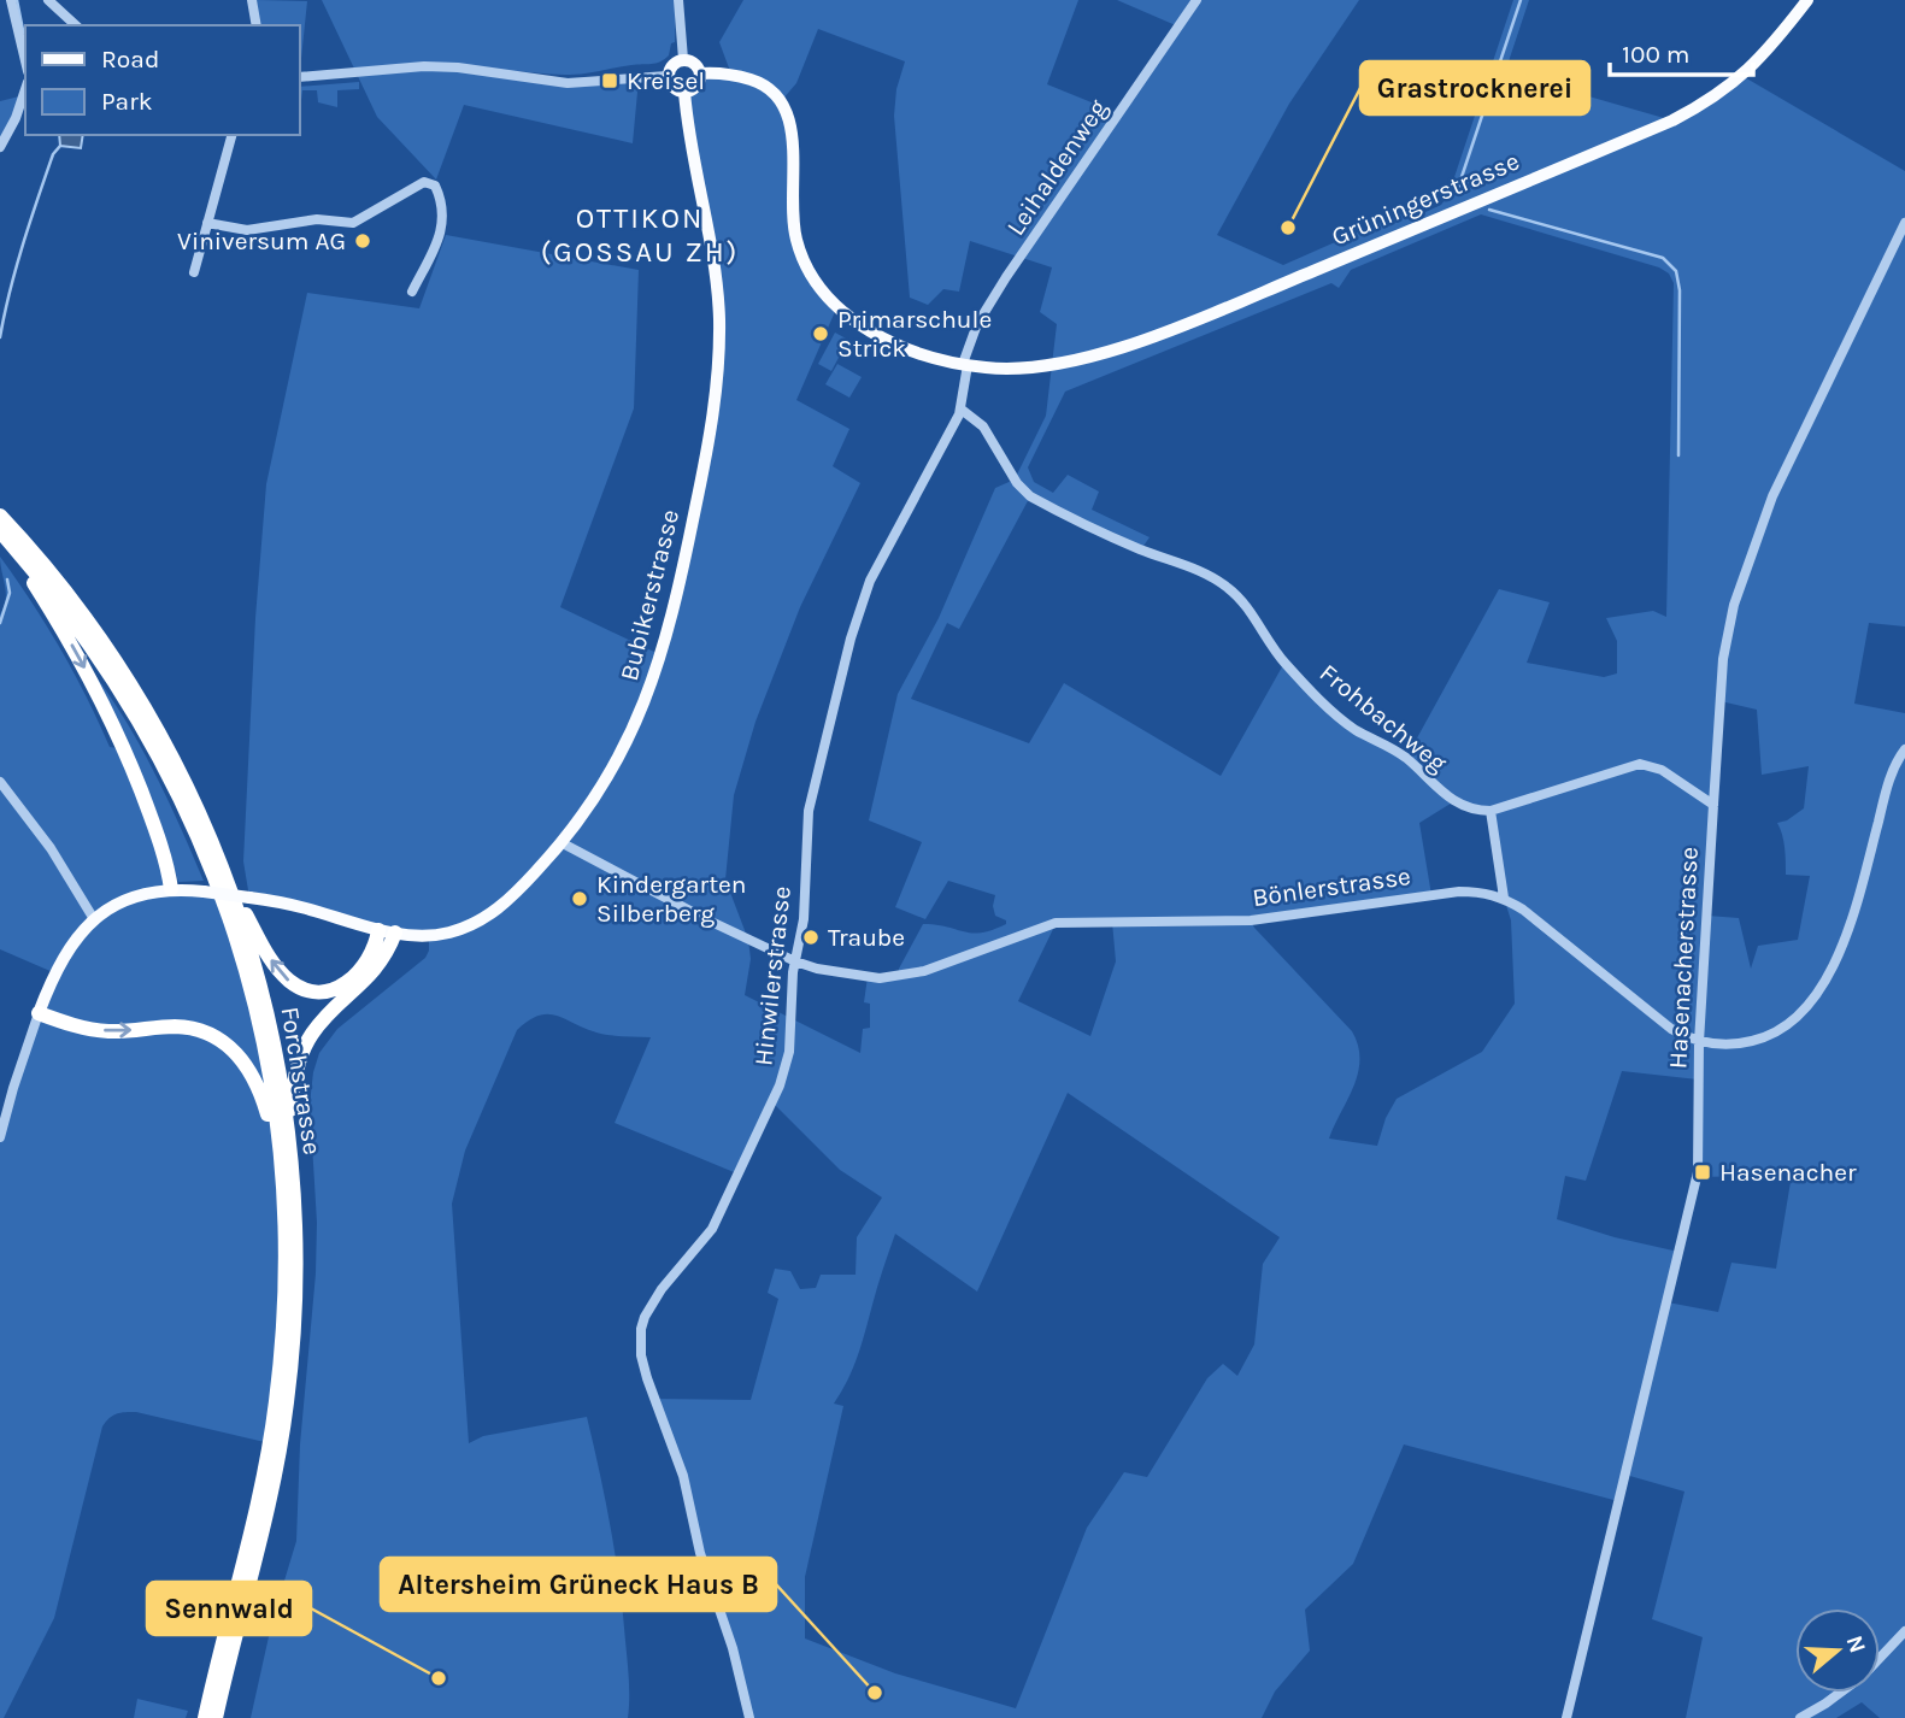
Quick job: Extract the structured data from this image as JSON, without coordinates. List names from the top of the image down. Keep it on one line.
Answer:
{"streets":{"highway":["Forchstrasse"],"main road":["Grüningerstrasse","Bubikerstrasse"],"street":["Leihaldenweg","Frohbachweg","Bönlerstrasse","Hasenacherstrasse","Hinwilerstrasse"]},"crossings":[["Leihaldenweg","Grüningerstrasse"],["Leihaldenweg","Hinwilerstrasse"],["Grüningerstrasse","Bubikerstrasse"],["Grüningerstrasse","Hinwilerstrasse"],["Bubikerstrasse","Bönlerstrasse"],["Frohbachweg","Hinwilerstrasse"],["Bönlerstrasse","Hasenacherstrasse"],["Bönlerstrasse","Hinwilerstrasse"]],"districts":["OTTIKON (GOSSAU ZH)"],"places":{"transit":["Kreisel","Hasenacher"],"other":["Grastrocknerei","Viniversum AG","Primarschule Strick","Kindergarten Silberberg","Traube","Sennwald","Altersheim Grüneck Haus B"]},"legend":["Road","Park"],"scale_bar":"100 m","north":"right"}
